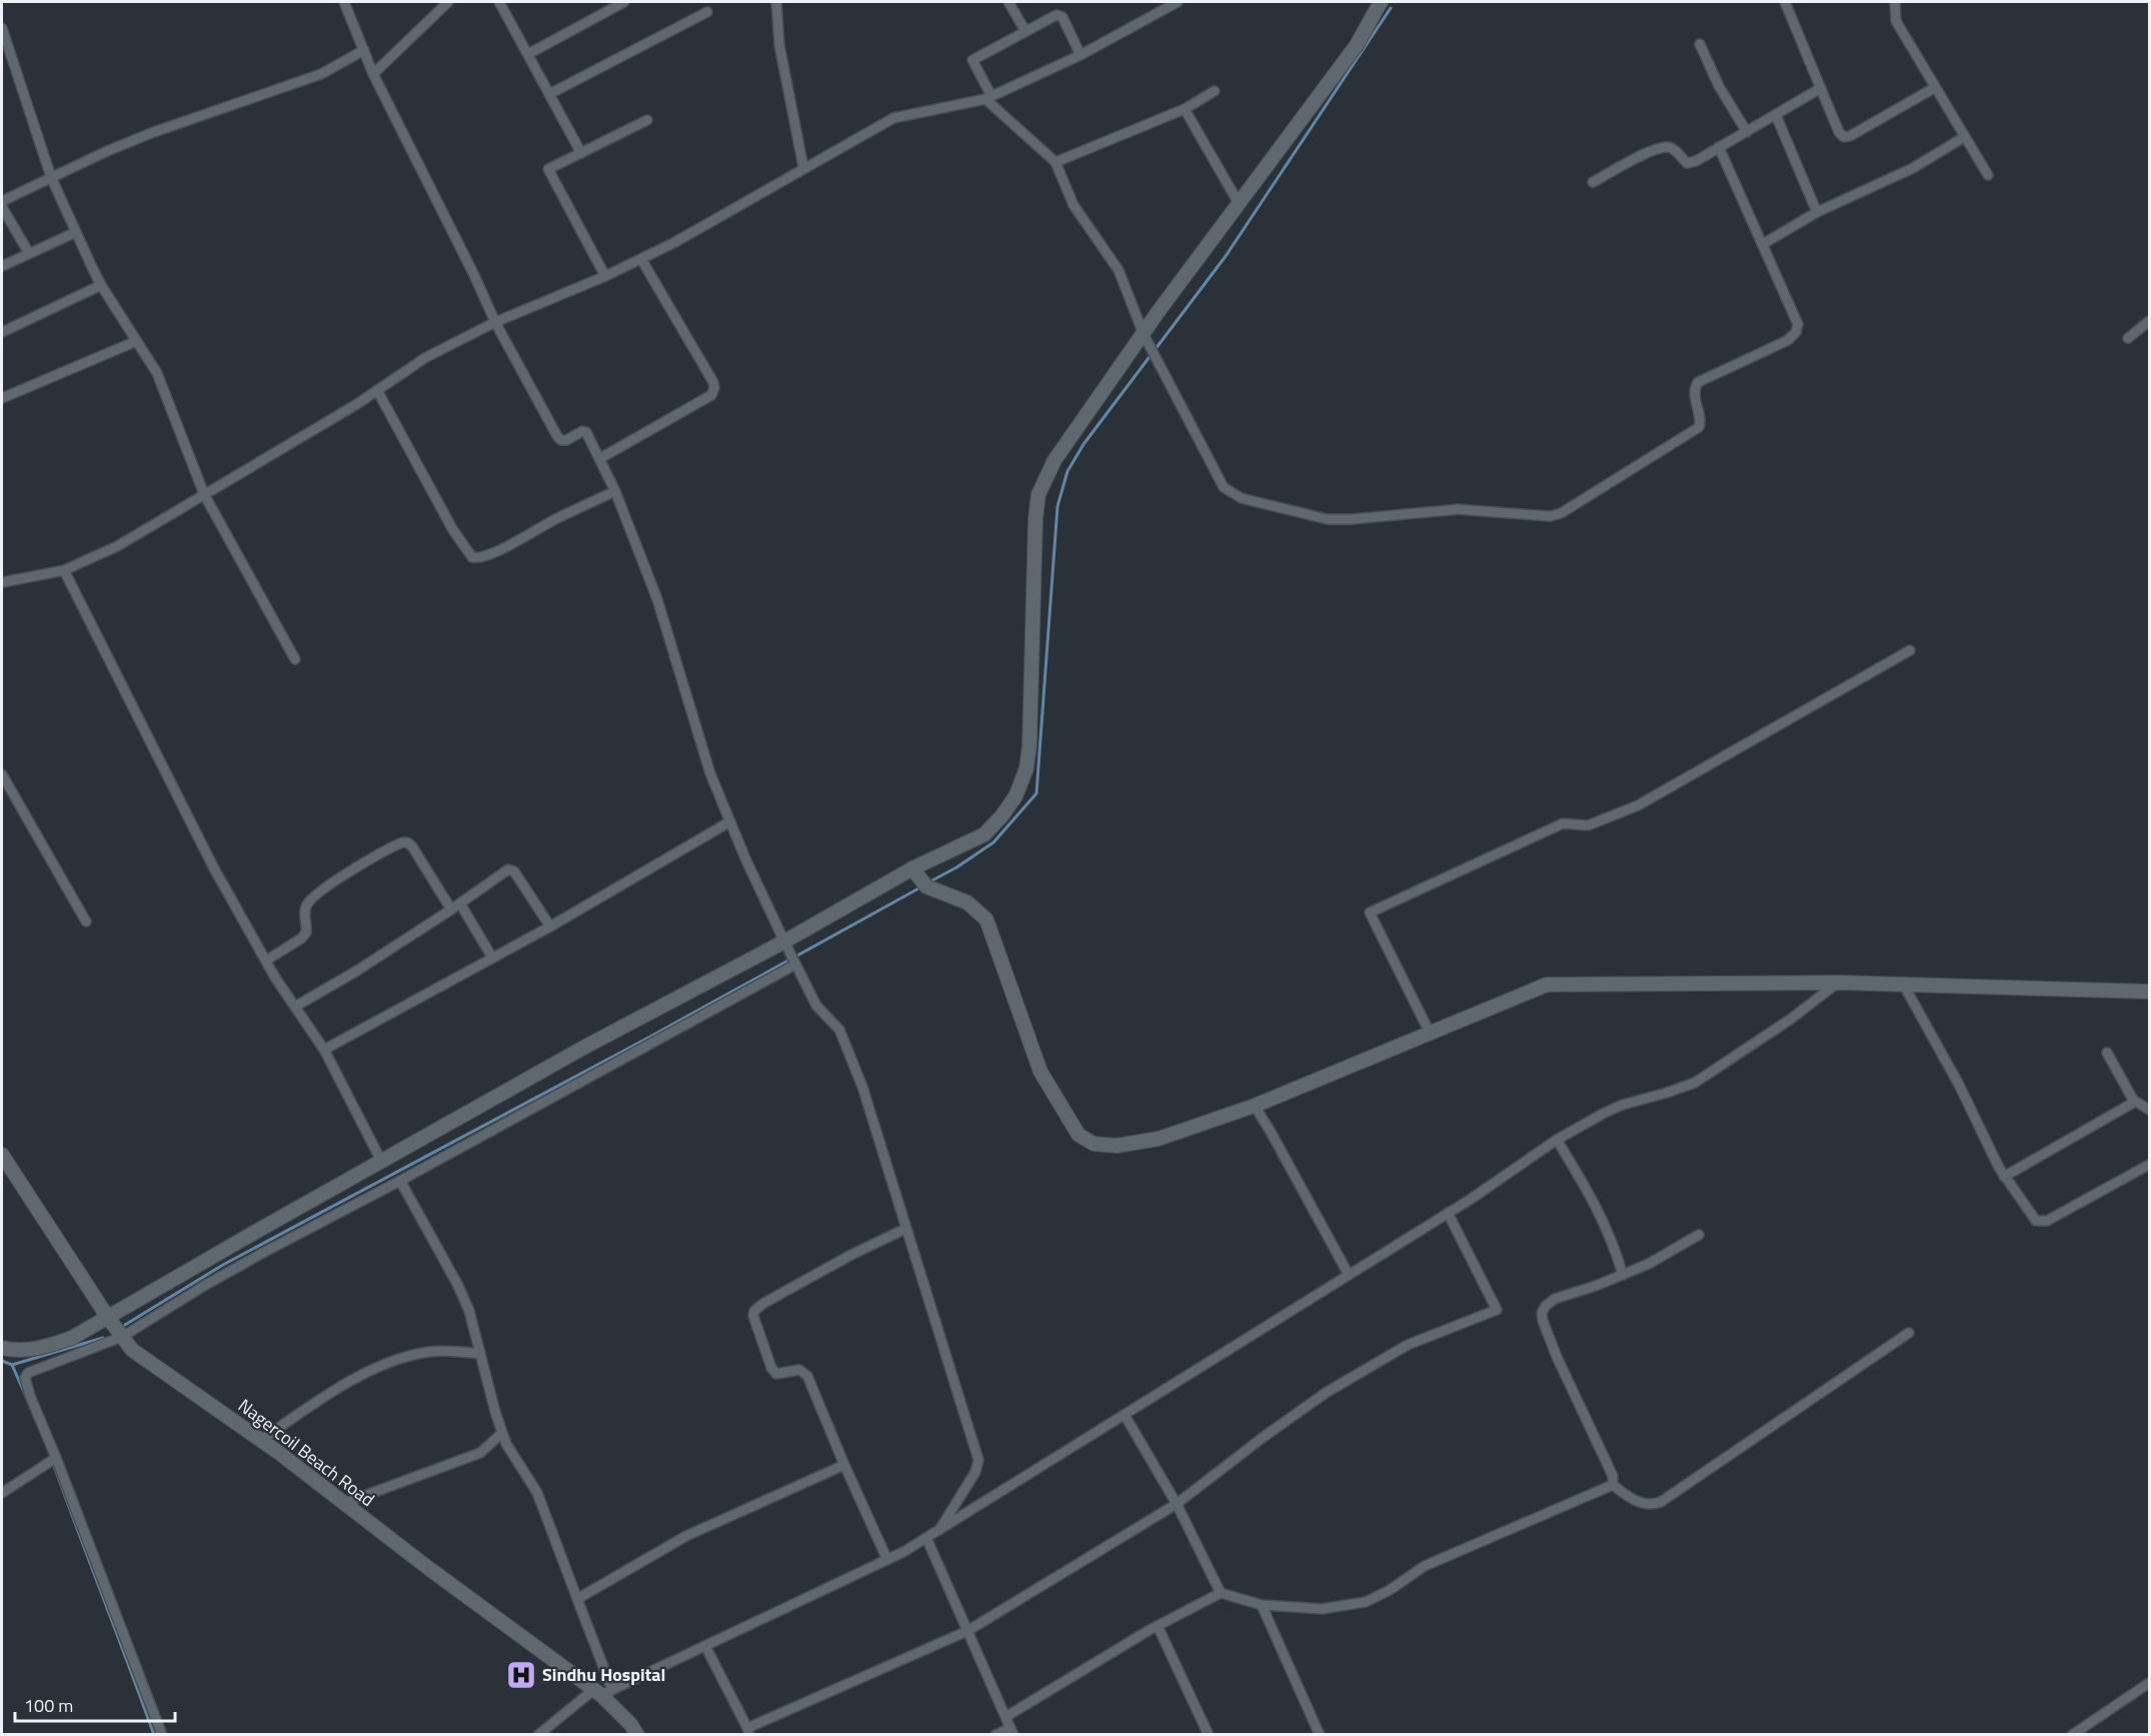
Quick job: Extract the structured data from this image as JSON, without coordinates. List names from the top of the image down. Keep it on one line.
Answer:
{"streets":{"street":["Nagercoil Beach Road"]},"places":{"hospital":["Sindhu Hospital"]},"scale_bar":"100 m"}
